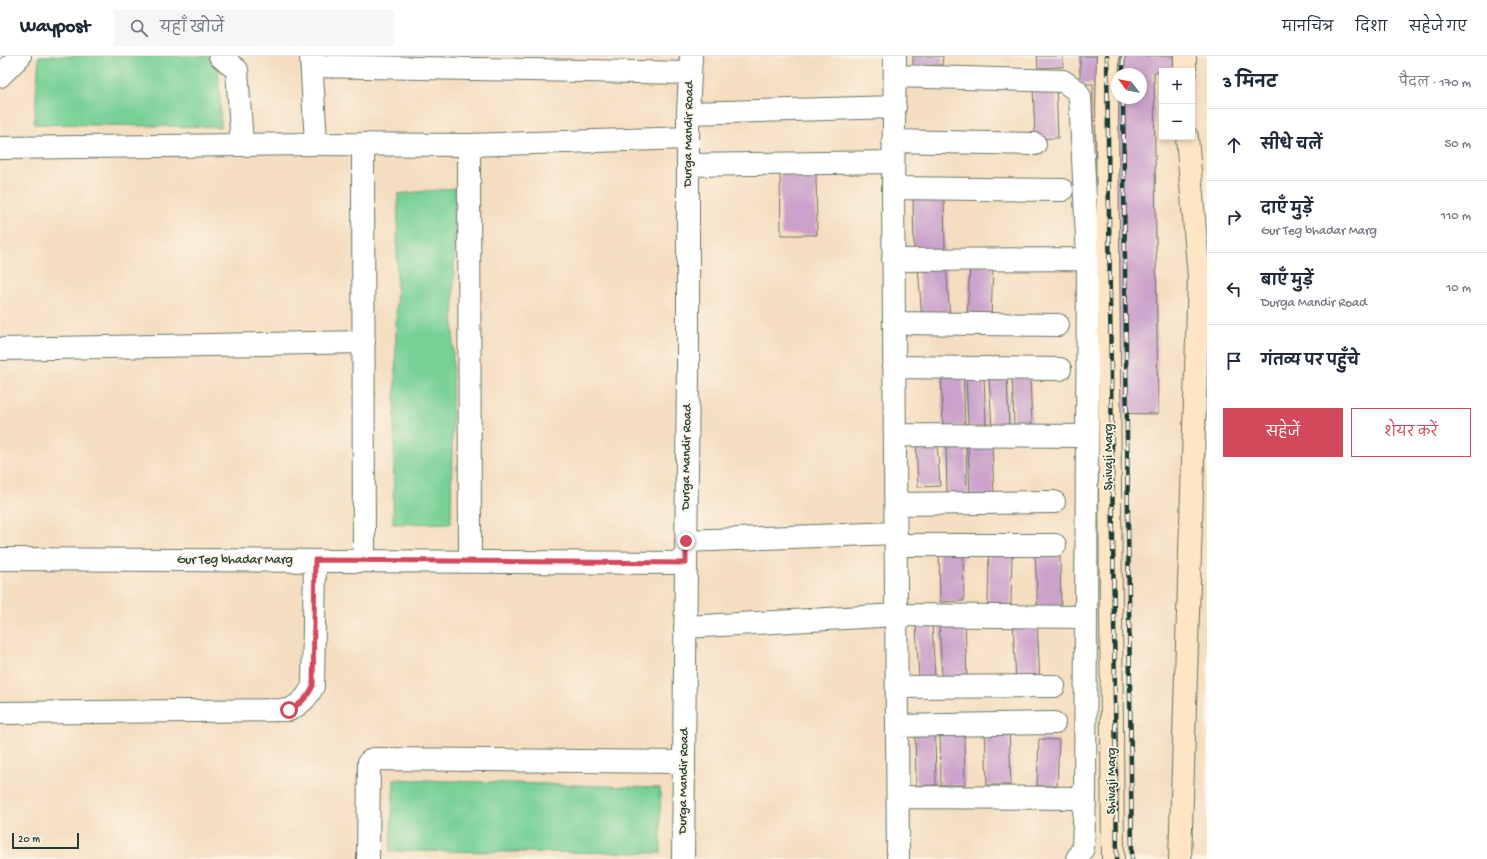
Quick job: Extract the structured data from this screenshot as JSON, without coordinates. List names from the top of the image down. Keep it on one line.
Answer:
{"streets":{"main road":["Shivaji Marg"],"street":["Durga Mandir Road","Gur Teg bhadar Marg"]},"crossings":[["Durga Mandir Road","Gur Teg bhadar Marg"]],"scale_bar":"20 m","north":"top left","page":{"header":"Waypost","search":"यहाँ खोजें","nav":["मानचित्र","दिशा","सहेजे गए"],"heading":["3 मिनट","पैदल · 170 m"],"map_buttons":["+","−"],"list":[["सीधे चलें","50 m"],["दाएँ मुड़ें","Gur Teg bhadar Marg","110 m"],["बाएँ मुड़ें","Durga Mandir Road","10 m"],"गंतव्य पर पहुँचे"],"buttons":["सहेजें","शेयर करें"],"scale":"20 m"}}
